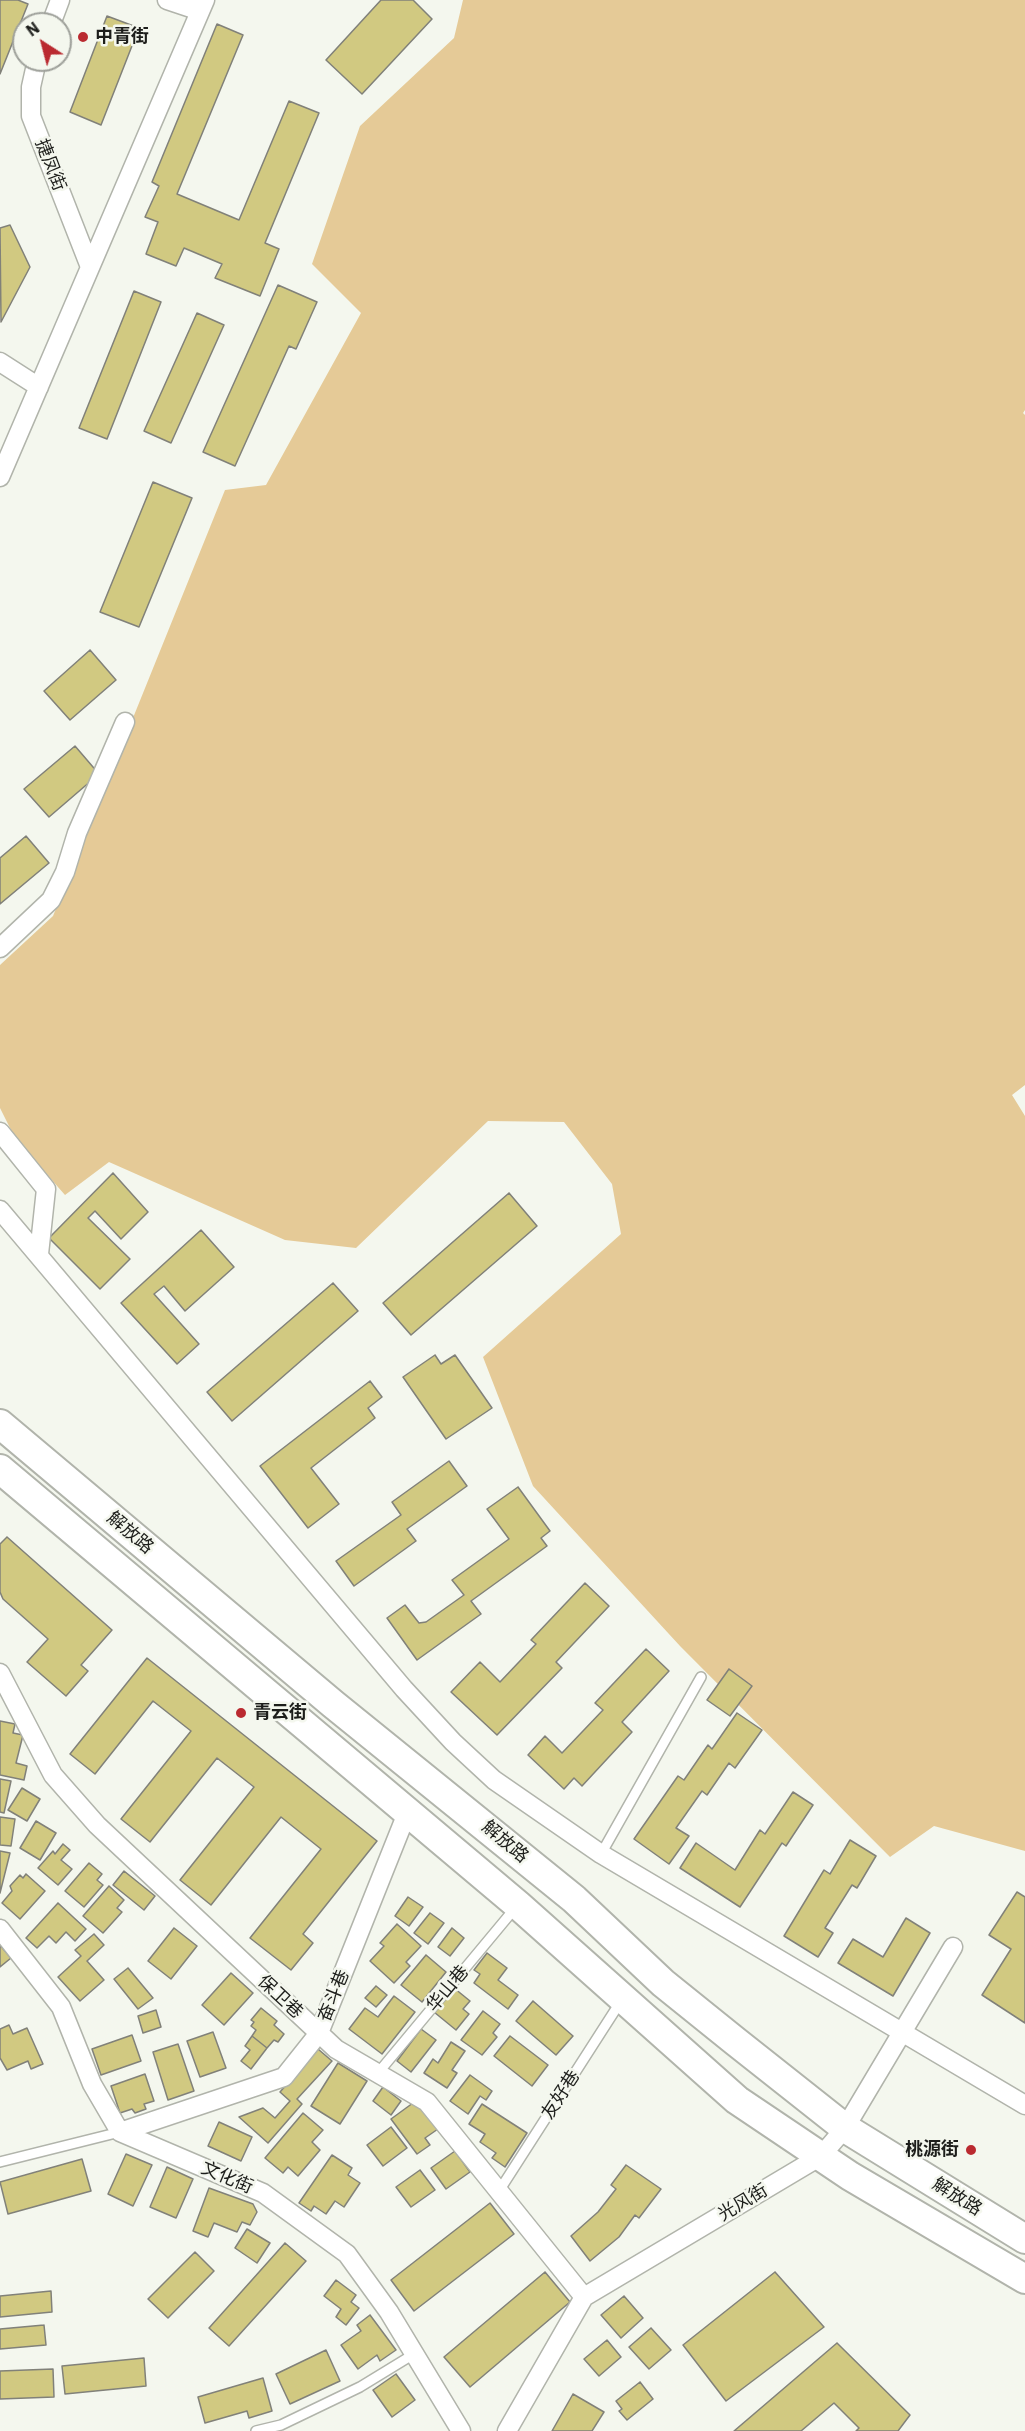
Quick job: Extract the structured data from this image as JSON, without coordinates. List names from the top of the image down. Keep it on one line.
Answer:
{"streets":{"main road":["解放路"],"street":["捷凤街","奋斗巷","保卫巷","文化街","光风街"],"lane":["华山巷","友好巷"]},"crossings":[["解放路","华山巷"],["解放路","奋斗巷"],["解放路","友好巷"],["解放路","光风街"],["华山巷","保卫巷"],["奋斗巷","保卫巷"],["奋斗巷","文化街"],["保卫巷","友好巷"],["保卫巷","光风街"]],"places":["中青街","青云街","桃源街"],"north":"top left"}
